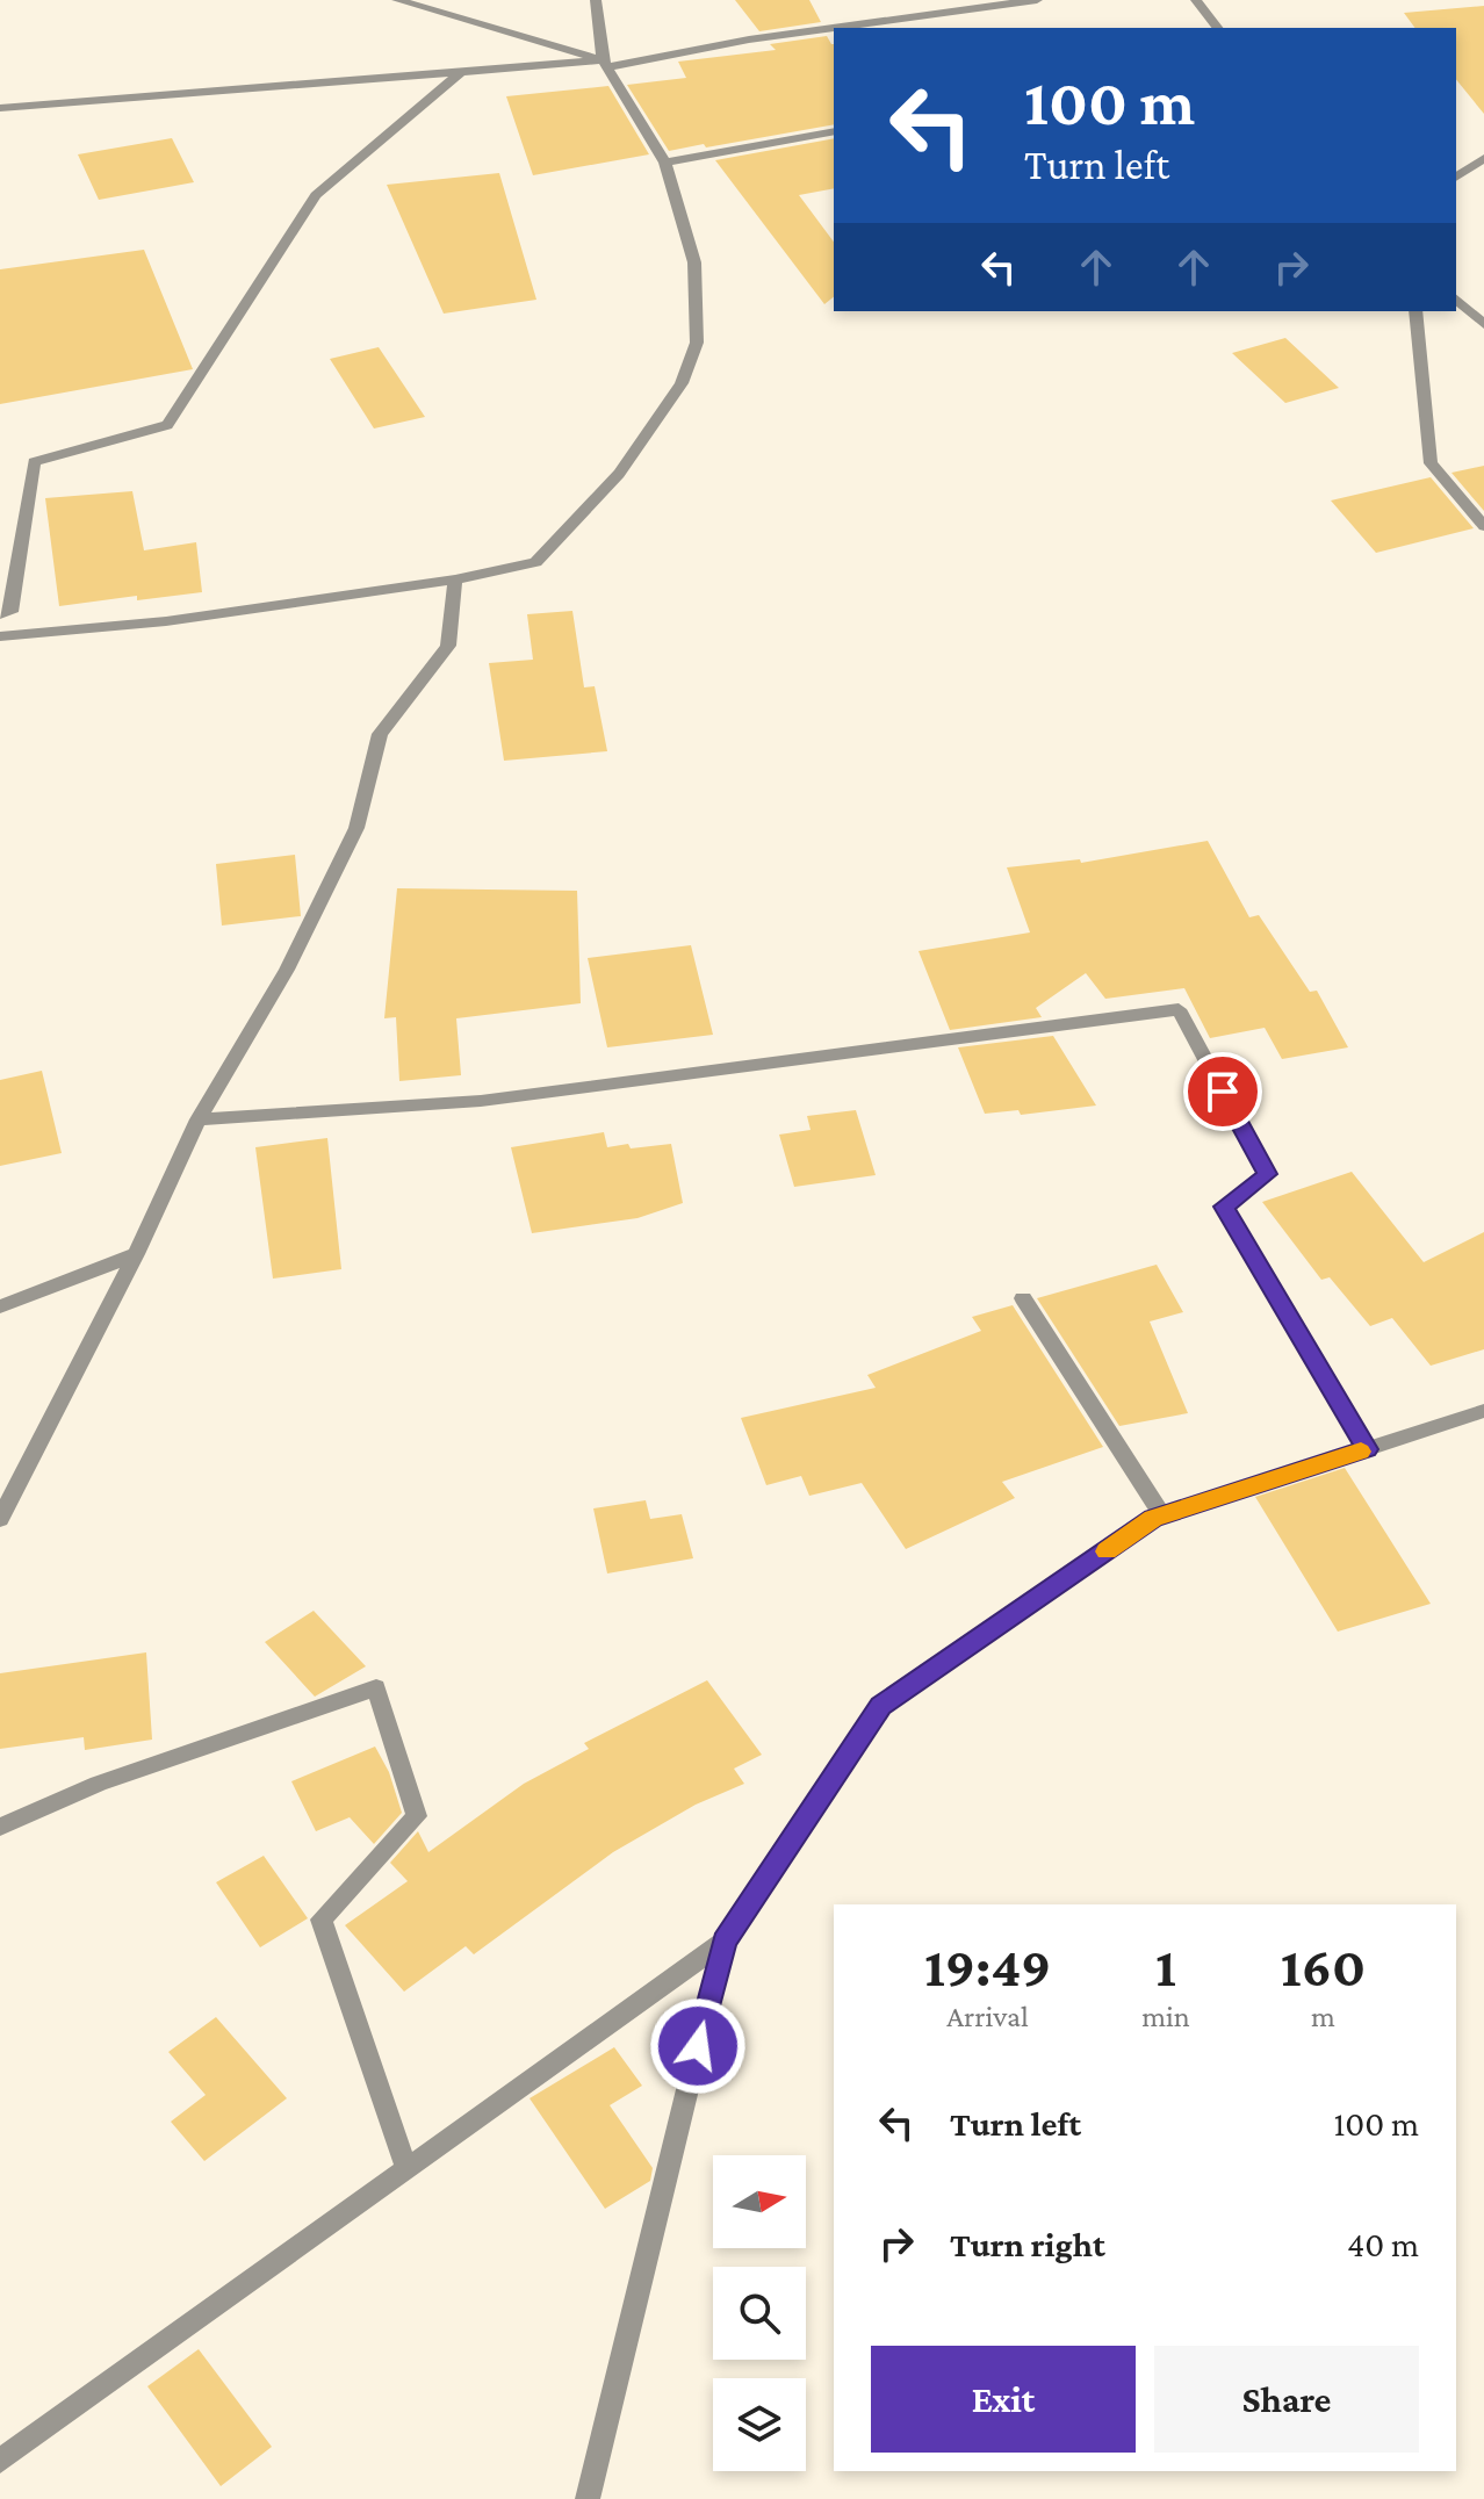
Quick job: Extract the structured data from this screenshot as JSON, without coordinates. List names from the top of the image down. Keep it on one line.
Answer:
{"north":"right","page":{"turn":["100 m","Turn left"],"eta":["19:49","Arrival","1","min","160","m"],"list":[{"name":"Turn left","value":"100 m"},{"name":"Turn right","value":"40 m"}],"buttons":["Exit","Share"]}}
